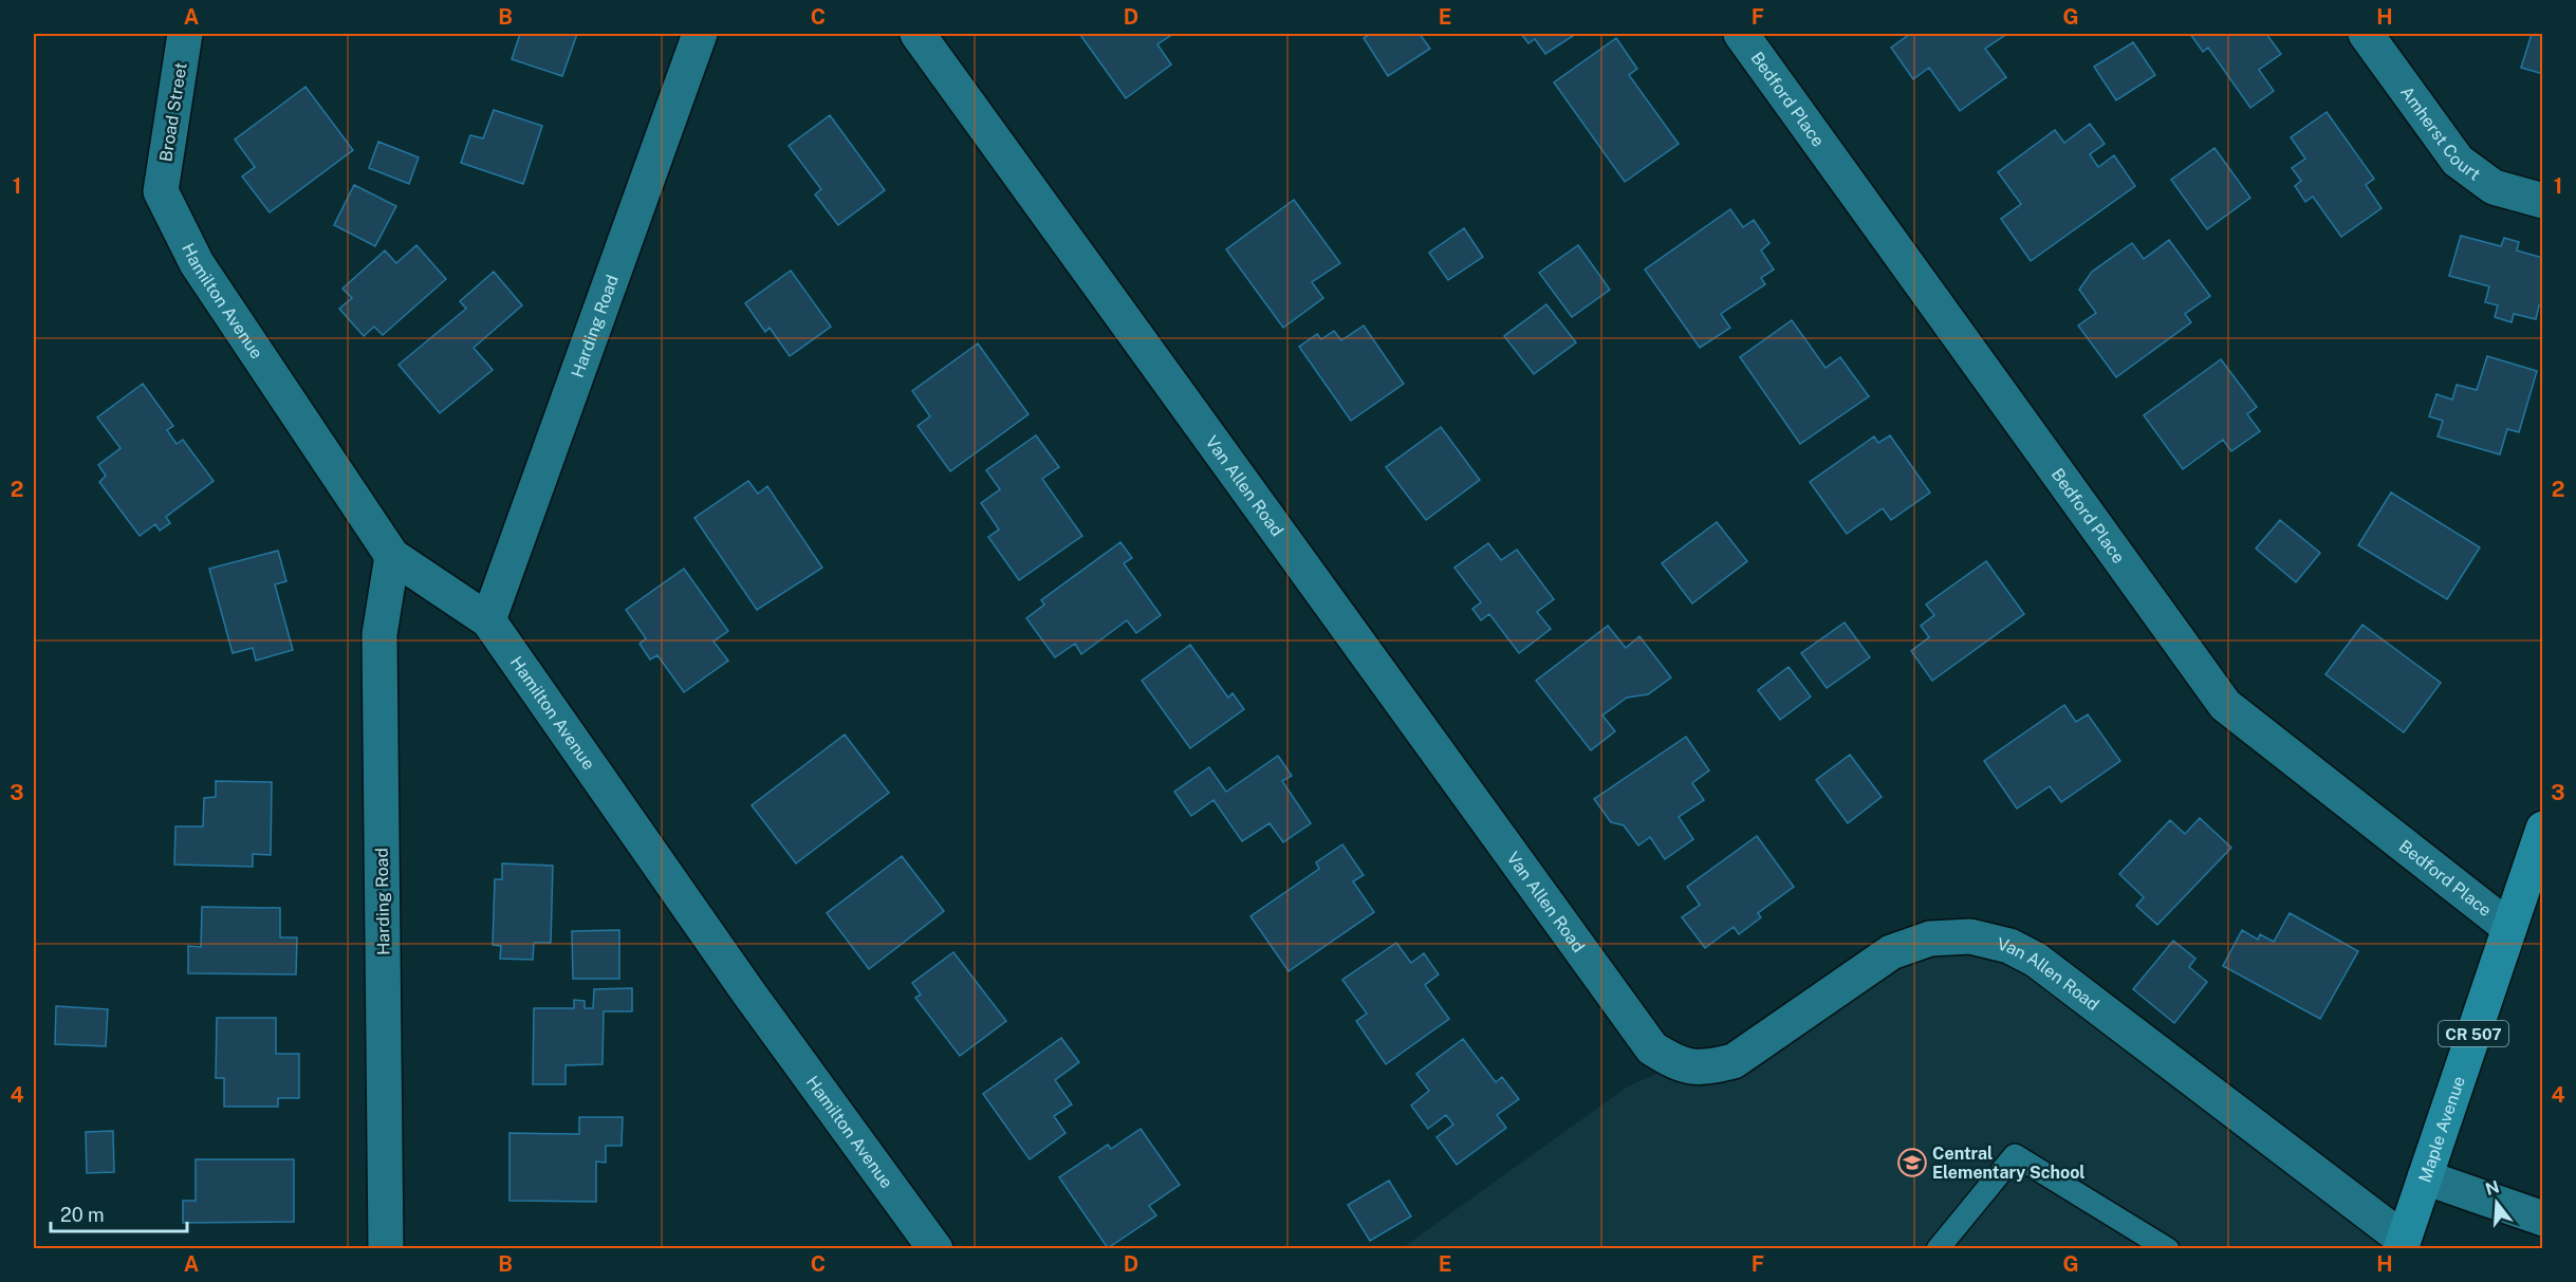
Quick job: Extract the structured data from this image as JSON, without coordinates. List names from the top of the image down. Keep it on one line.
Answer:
{"streets":{"main road":["CR 507","Maple Avenue"],"street":["Bedford Place","Broad Street","Amherst Court","Hamilton Avenue","Harding Road","Van Allen Road"]},"crossings":[["Bedford Place","Maple Avenue"],["Broad Street","Hamilton Avenue"],["Hamilton Avenue","Harding Road"],["Van Allen Road","Maple Avenue"]],"places":{"school or university":["Central Elementary School"]},"scale_bar":"20 m","north":"top","grid":{"columns":["A","B","C","D","E","F","G","H"],"rows":["1","2","3","4"]}}
